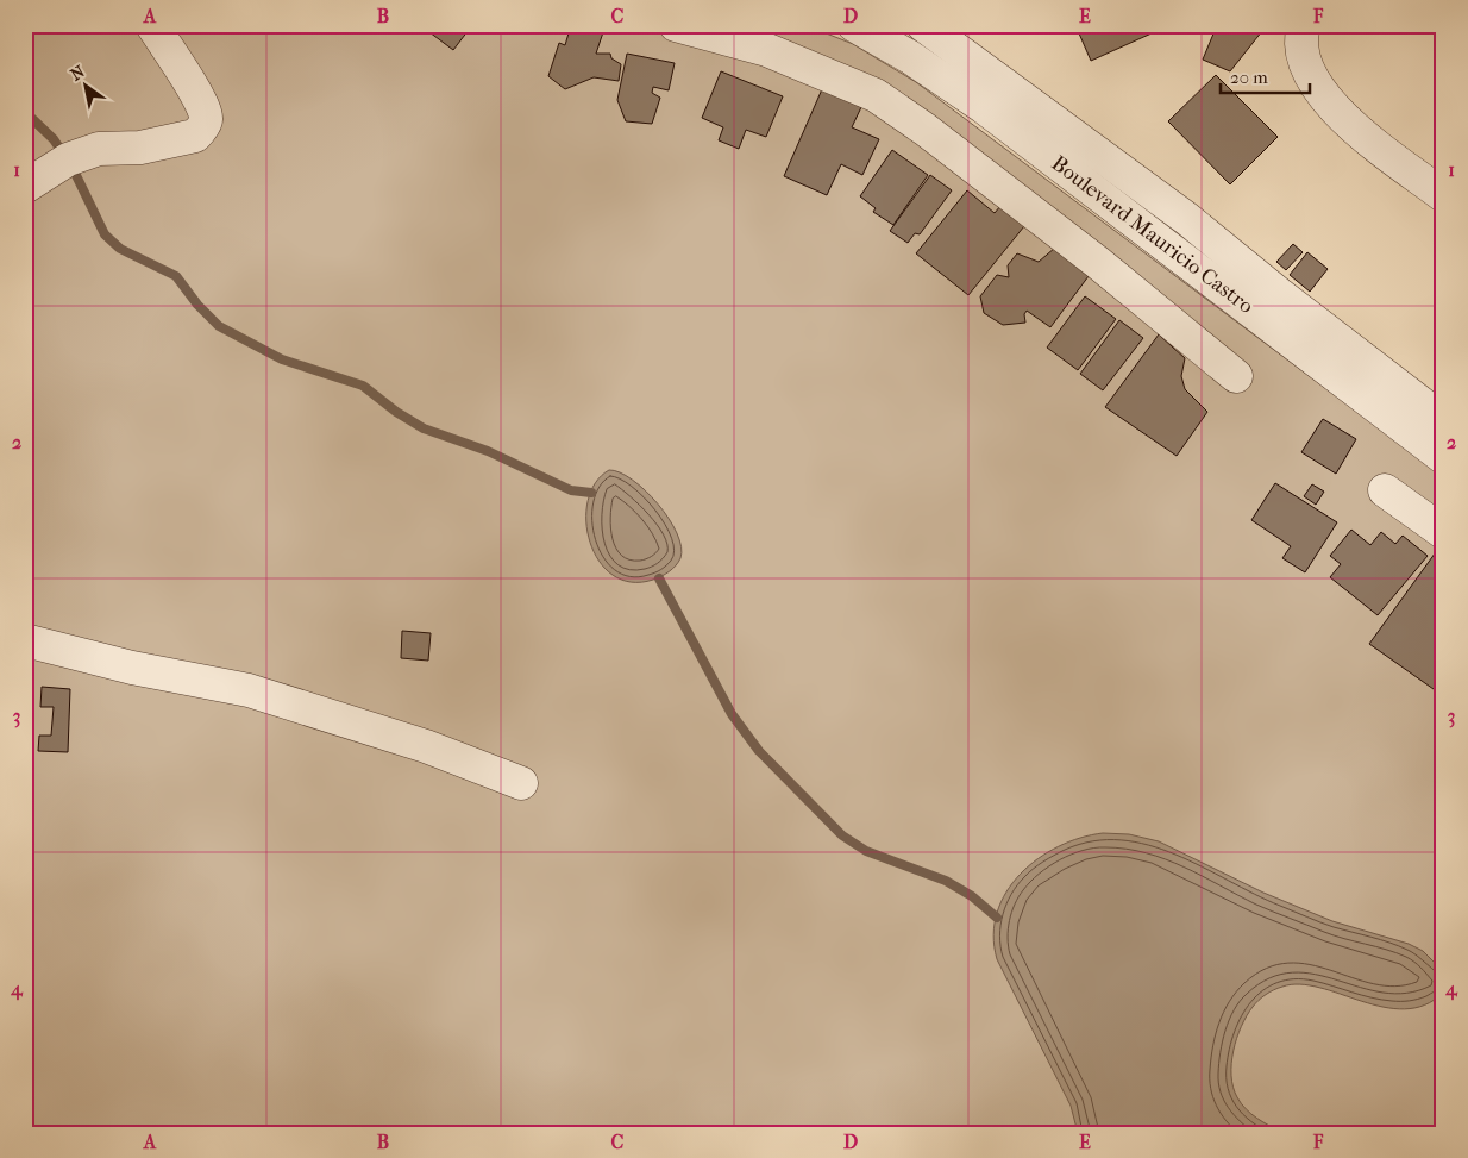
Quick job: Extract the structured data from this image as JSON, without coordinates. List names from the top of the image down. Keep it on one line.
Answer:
{"streets":{"street":["Boulevard Mauricio Castro"]},"scale_bar":"20 m","north":"top left","grid":{"columns":["A","B","C","D","E","F"],"rows":["1","2","3","4"]}}
